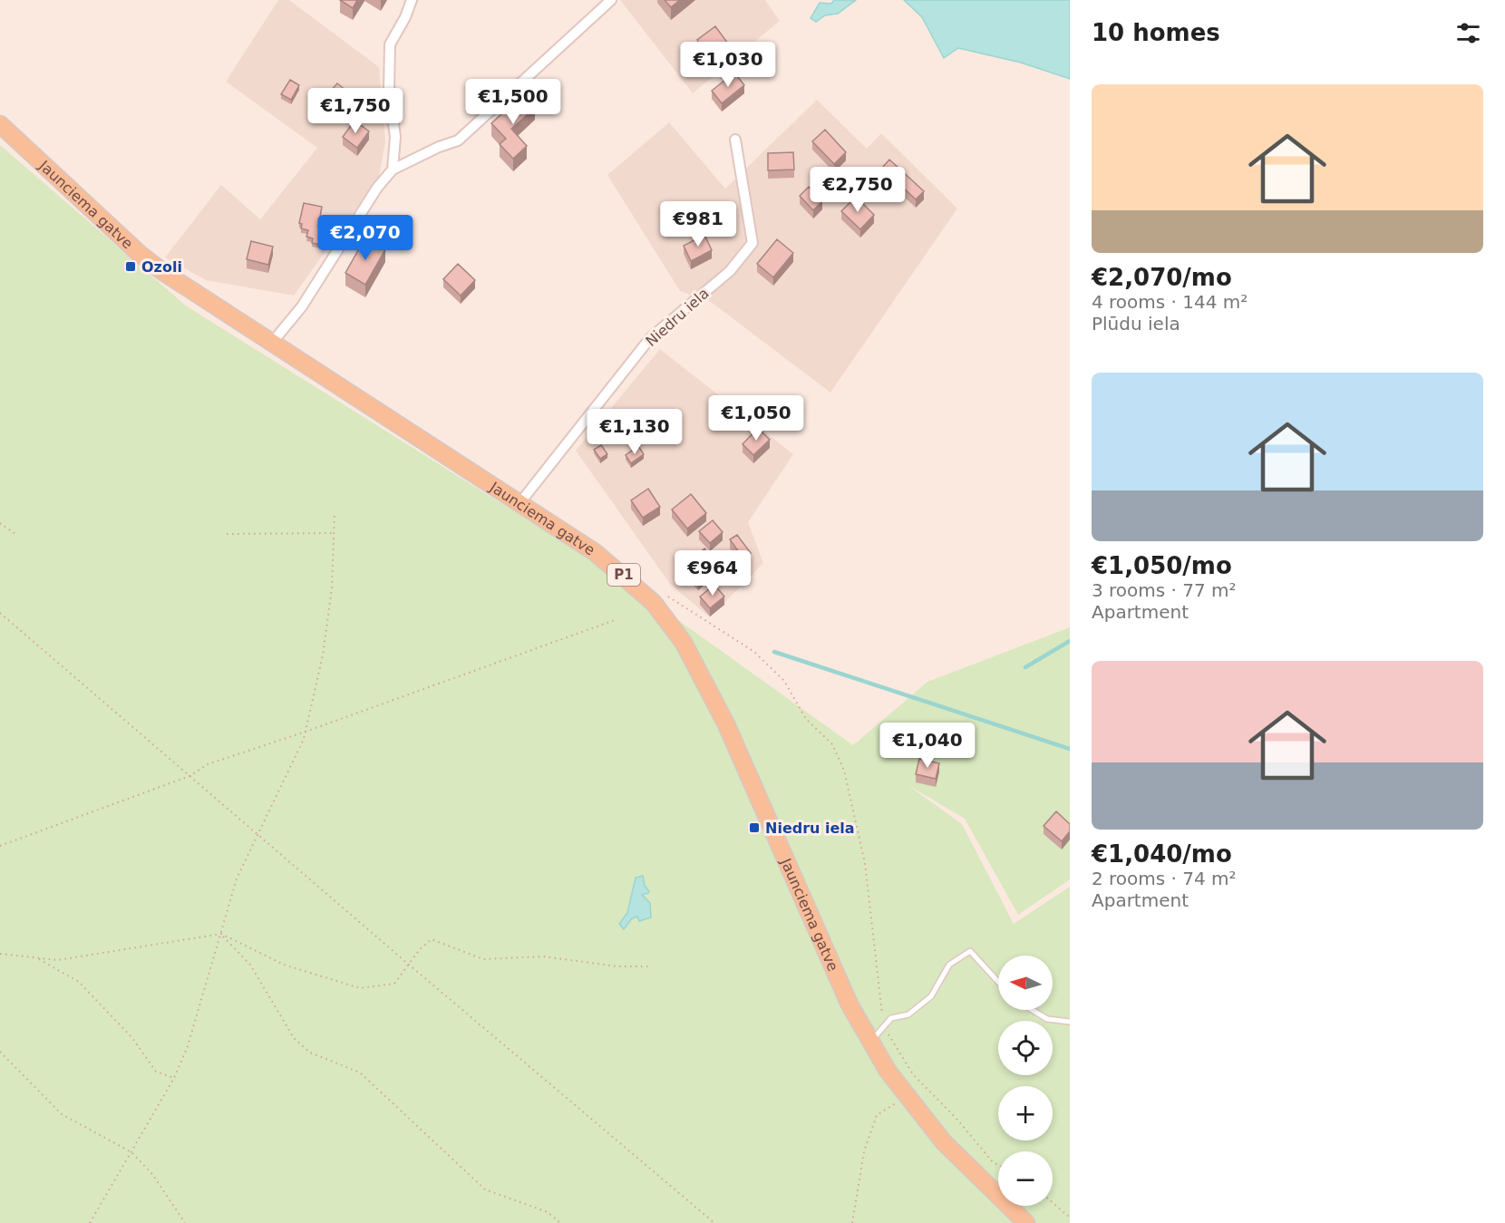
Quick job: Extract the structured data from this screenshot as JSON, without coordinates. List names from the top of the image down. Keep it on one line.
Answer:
{"streets":{"main road":["Jaunciema gatve","P1"],"street":["Niedru iela"]},"crossings":[["Jaunciema gatve","Niedru iela"]],"places":{"transit":["Ozoli","Niedru iela"]},"north":"left","page":{"heading":"10 homes","price":["€1,030","€1,500","€1,750","€2,750","€981","€2,070","€1,050","€1,130","€964","€1,040"],"list":[{"name":"€2,070/mo","note":"4 rooms · 144 m² · Plūdu iela"},{"name":"€1,050/mo","note":"3 rooms · 77 m² · Apartment"},{"name":"€1,040/mo","note":"2 rooms · 74 m² · Apartment"}],"map_buttons":["+","−"]}}
